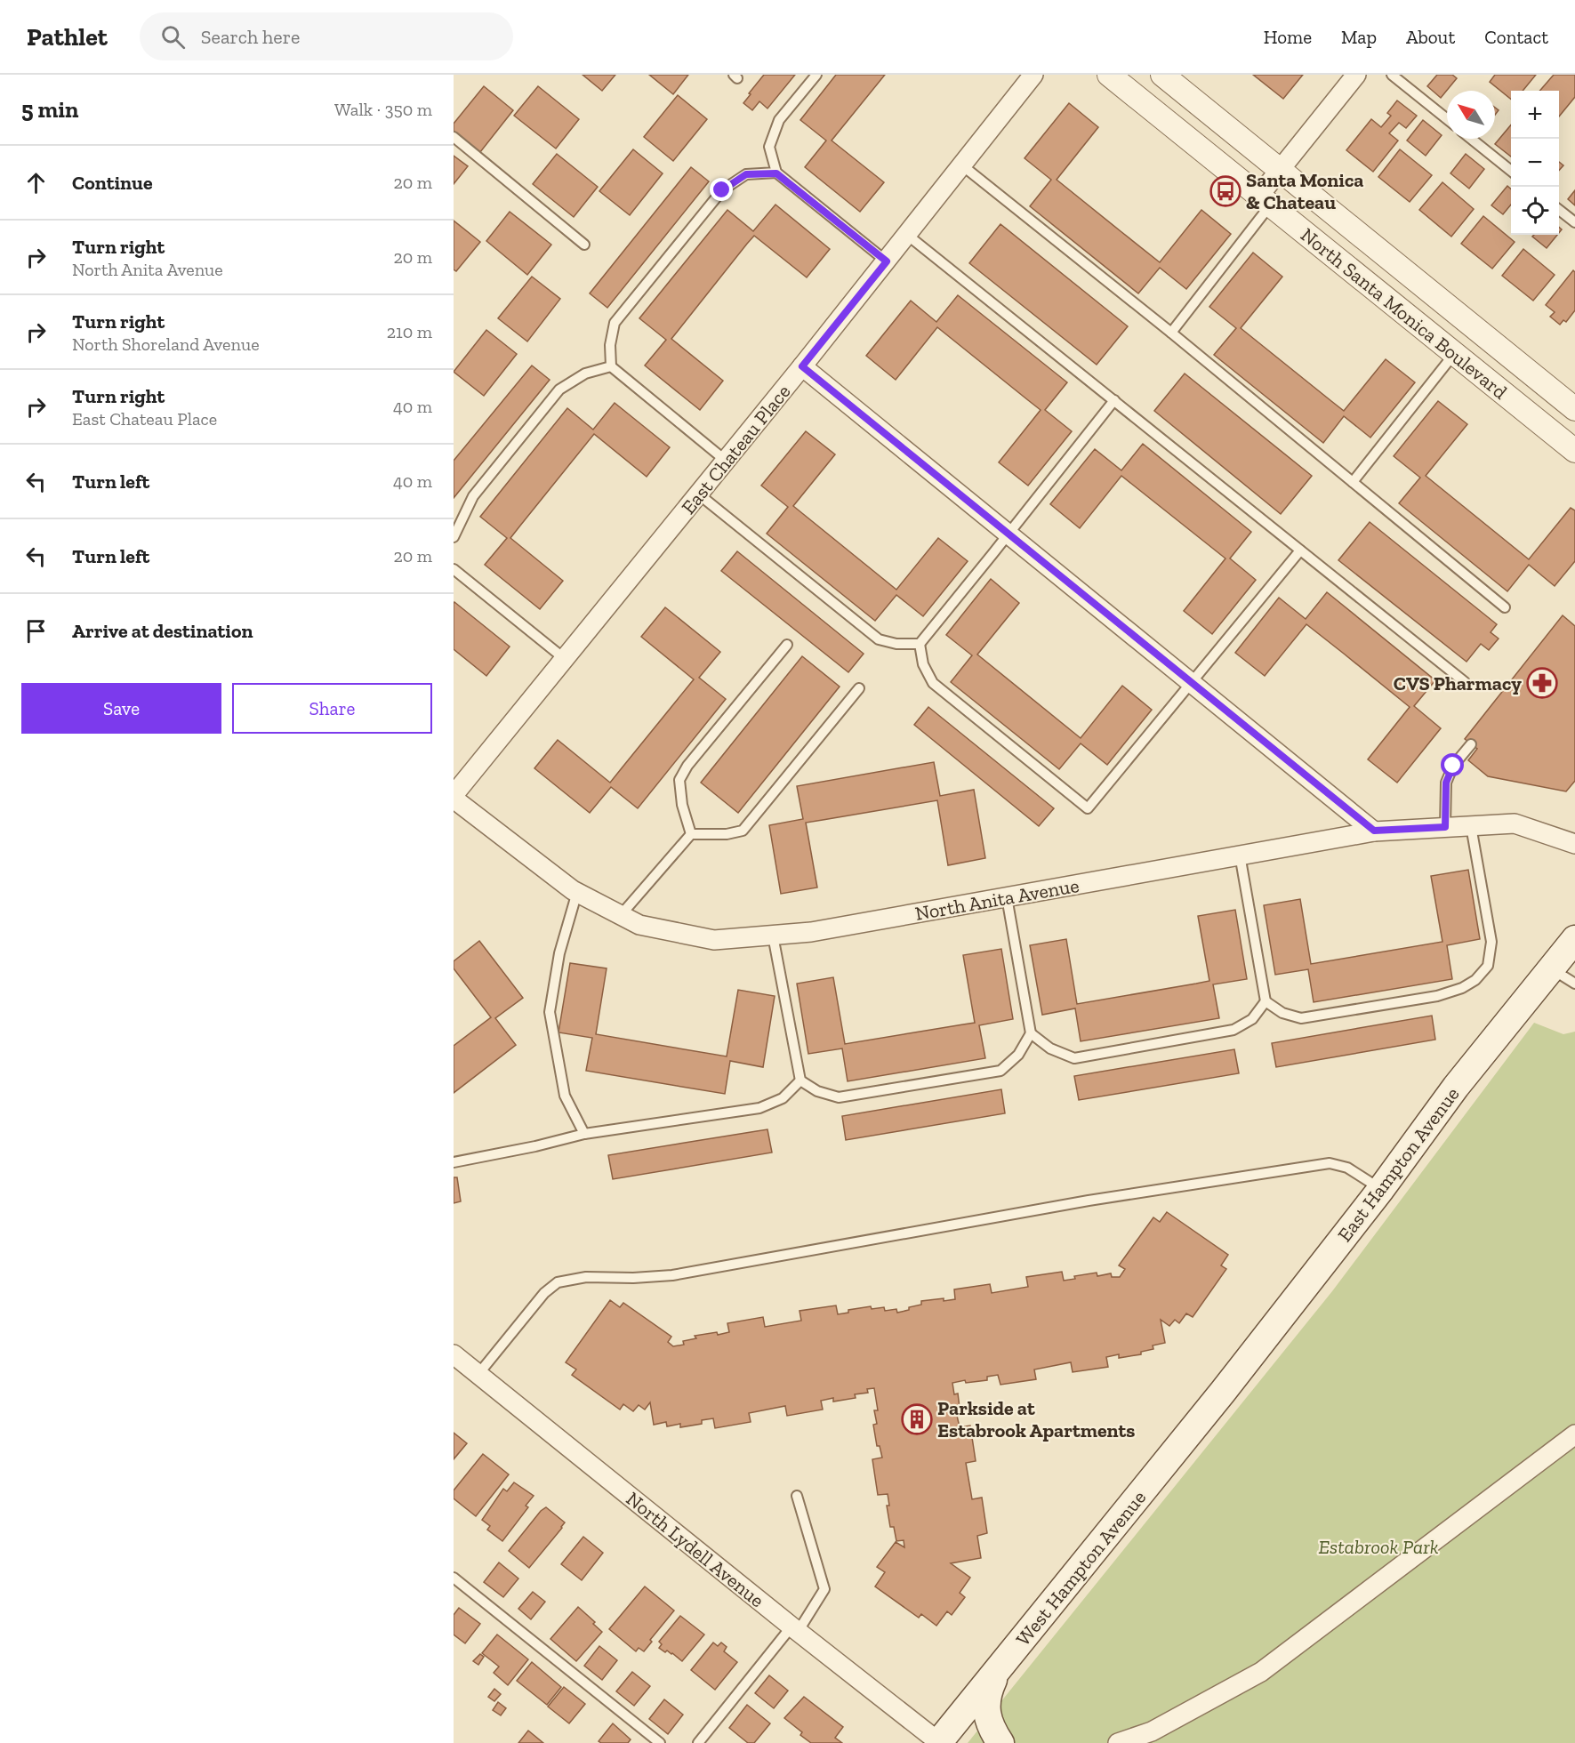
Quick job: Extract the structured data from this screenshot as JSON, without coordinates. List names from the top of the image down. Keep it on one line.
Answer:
{"streets":{"main road":["East Hampton Avenue","West Hampton Avenue"],"street":["North Santa Monica Boulevard","East Chateau Place","North Anita Avenue","North Lydell Avenue"]},"crossings":[["East Chateau Place","North Anita Avenue"],["East Hampton Avenue","West Hampton Avenue"],["North Lydell Avenue","West Hampton Avenue"]],"parks":["Estabrook Park"],"places":{"bus stop":["Santa Monica & Chateau"],"pharmacy":["CVS Pharmacy"],"building":["Parkside at Estabrook Apartments"]},"north":"top left","page":{"header":"Pathlet","search":"Search here","nav":["Home","Map","About","Contact"],"heading":["5 min","Walk · 350 m"],"map_buttons":["+","−"],"list":[["Continue","20 m"],["Turn right","North Anita Avenue","20 m"],["Turn right","North Shoreland Avenue","210 m"],["Turn right","East Chateau Place","40 m"],["Turn left","40 m"],["Turn left","20 m"],"Arrive at destination"],"buttons":["Save","Share"]}}
